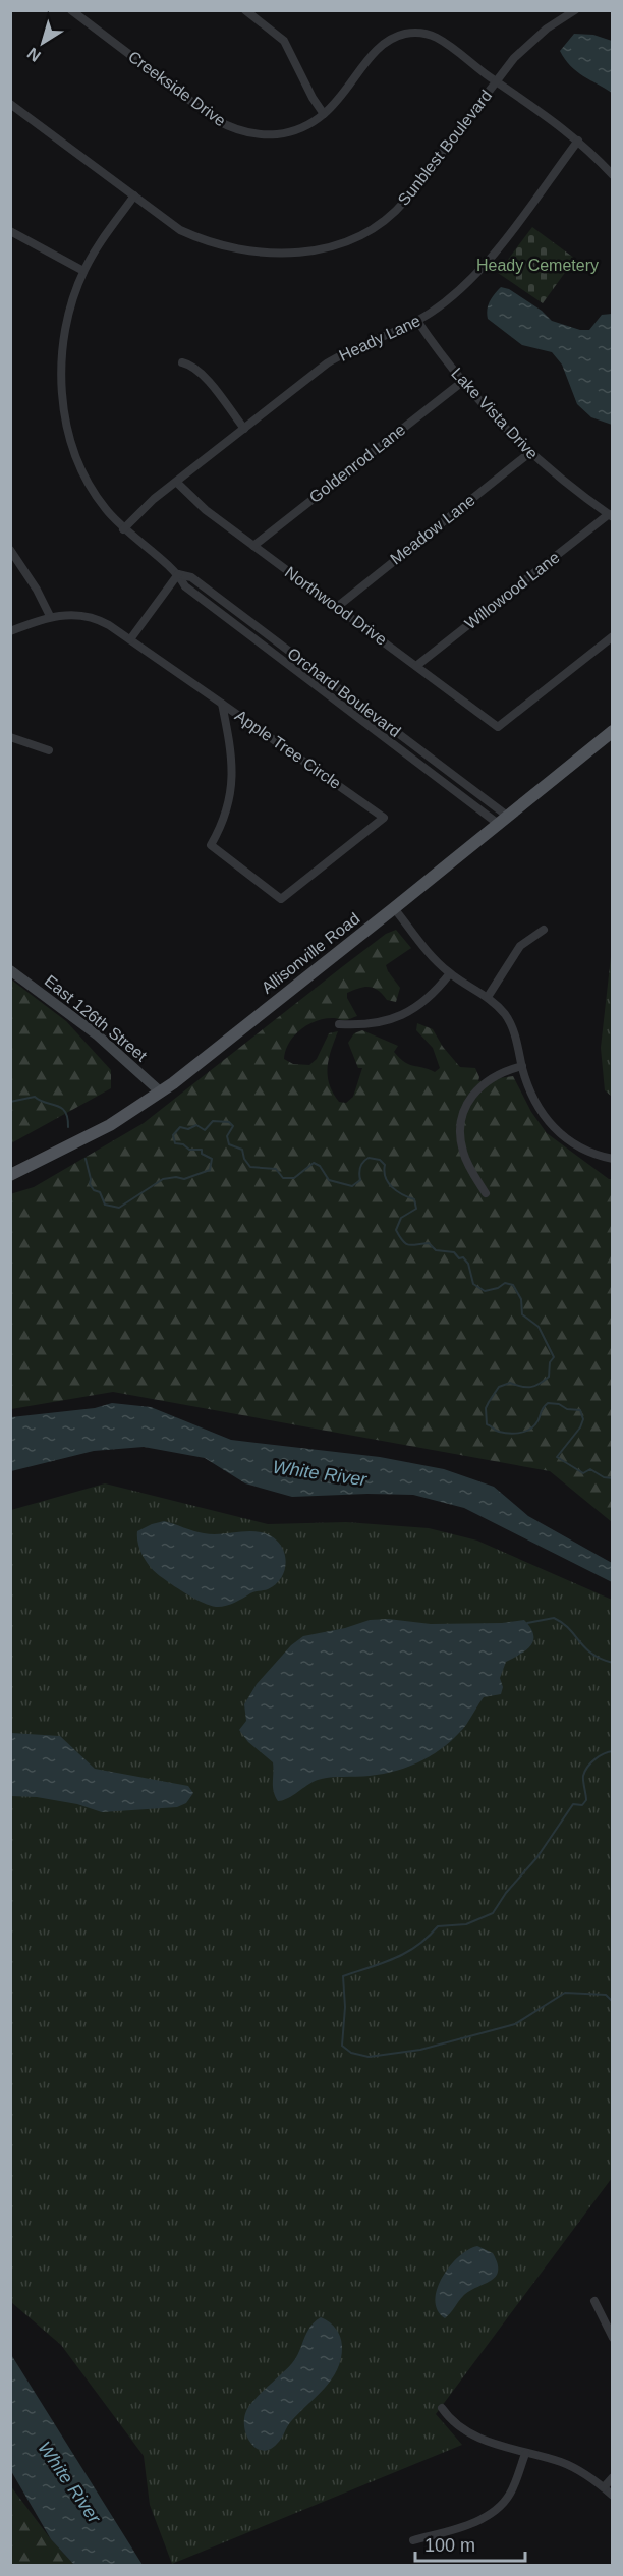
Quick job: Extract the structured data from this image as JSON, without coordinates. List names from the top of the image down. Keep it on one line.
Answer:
{"streets":{"main road":["Allisonville Road","East 126th Street"],"street":["Creekside Drive","Sunblest Boulevard","Heady Lane","Lake Vista Drive","Goldenrod Lane","Meadow Lane","Willowood Lane","Northwood Drive","Orchard Boulevard","Apple Tree Circle"]},"crossings":[["Creekside Drive","Sunblest Boulevard"],["Creekside Drive","Heady Lane"],["Sunblest Boulevard","Orchard Boulevard"],["Heady Lane","Lake Vista Drive"],["Heady Lane","Northwood Drive"],["Heady Lane","Orchard Boulevard"],["Lake Vista Drive","Goldenrod Lane"],["Lake Vista Drive","Meadow Lane"],["Lake Vista Drive","Willowood Lane"],["Goldenrod Lane","Northwood Drive"],["Meadow Lane","Northwood Drive"],["Willowood Lane","Northwood Drive"],["Orchard Boulevard","Allisonville Road"],["Allisonville Road","East 126th Street"]],"water":["White River"],"parks":["Heady Cemetery"],"scale_bar":"100 m","north":"bottom left"}
